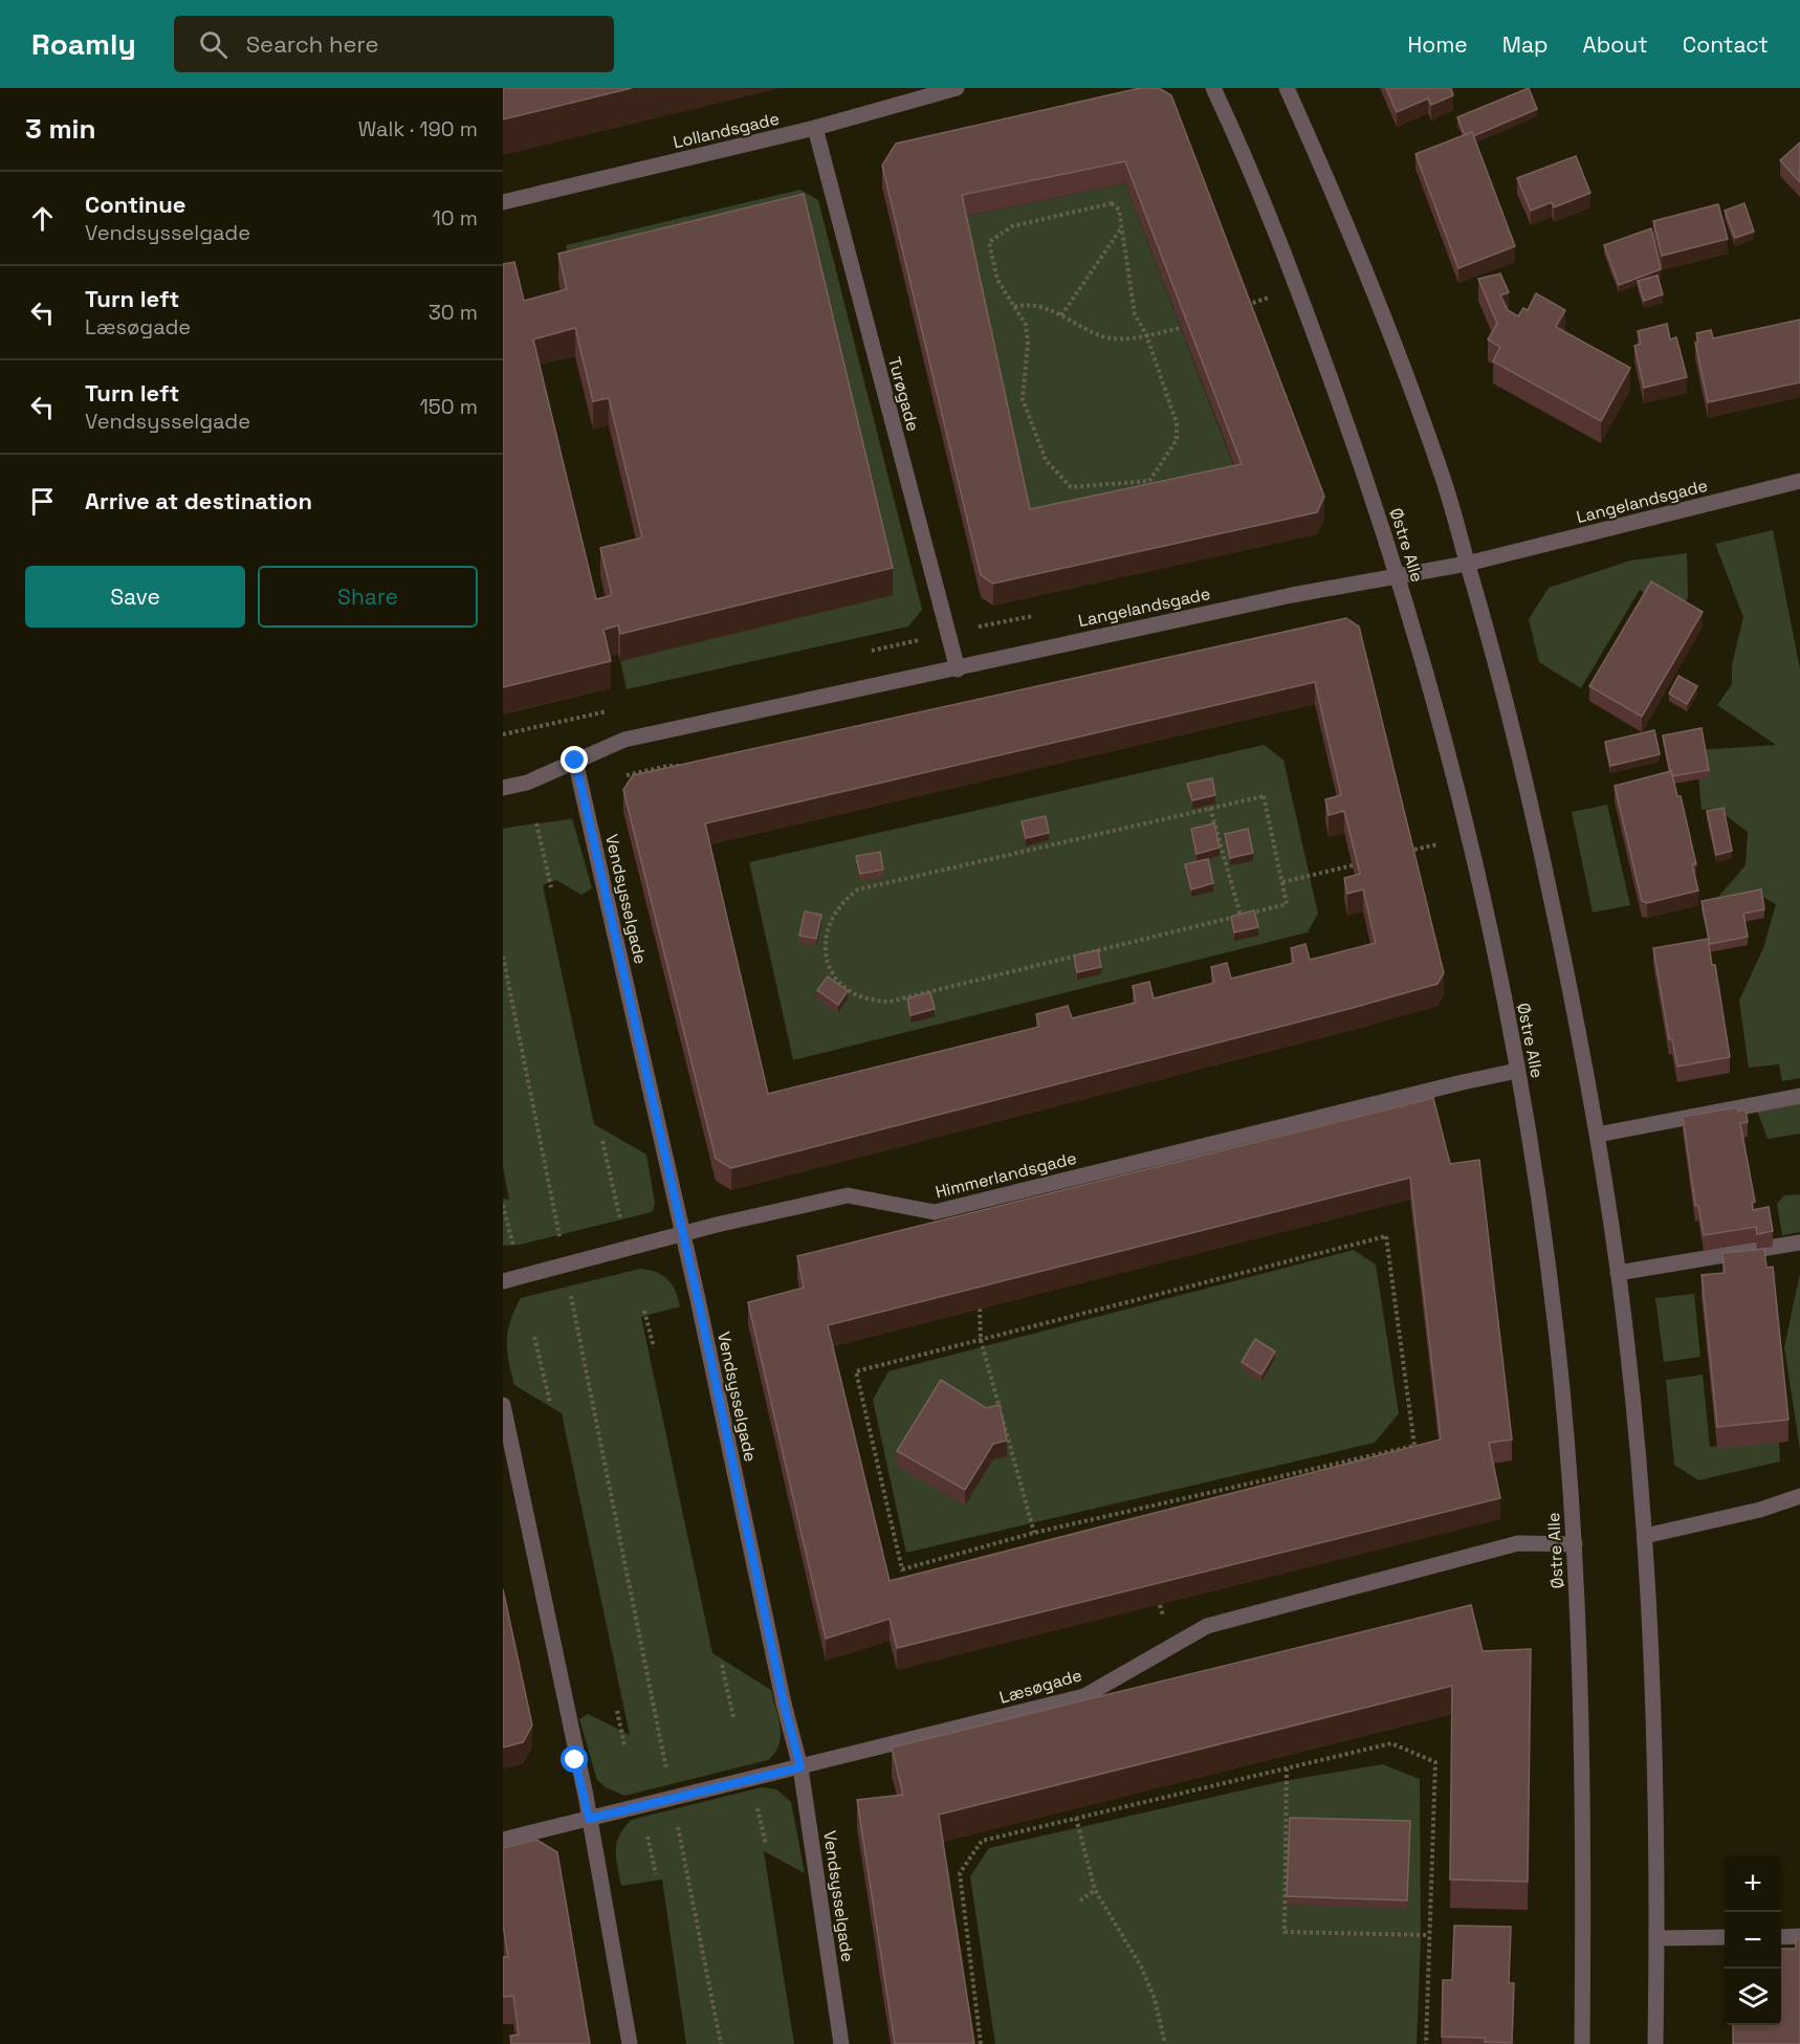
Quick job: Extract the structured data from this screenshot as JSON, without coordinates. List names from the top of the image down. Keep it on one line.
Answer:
{"streets":{"street":["Lollandsgade","Turøgade","Langelandsgade","Østre Alle","Vendsysselgade","Himmerlandsgade","Læsøgade"]},"crossings":[["Lollandsgade","Turøgade"],["Turøgade","Langelandsgade"],["Langelandsgade","Østre Alle"],["Langelandsgade","Vendsysselgade"],["Østre Alle","Himmerlandsgade"],["Østre Alle","Læsøgade"],["Vendsysselgade","Himmerlandsgade"],["Vendsysselgade","Læsøgade"]],"page":{"header":"Roamly","search":"Search here","nav":["Home","Map","About","Contact"],"heading":["3 min","Walk · 190 m"],"list":[["Continue","Vendsysselgade","10 m"],["Turn left","Læsøgade","30 m"],["Turn left","Vendsysselgade","150 m"],"Arrive at destination"],"buttons":["Save","Share"],"map_buttons":["+","−"]}}
